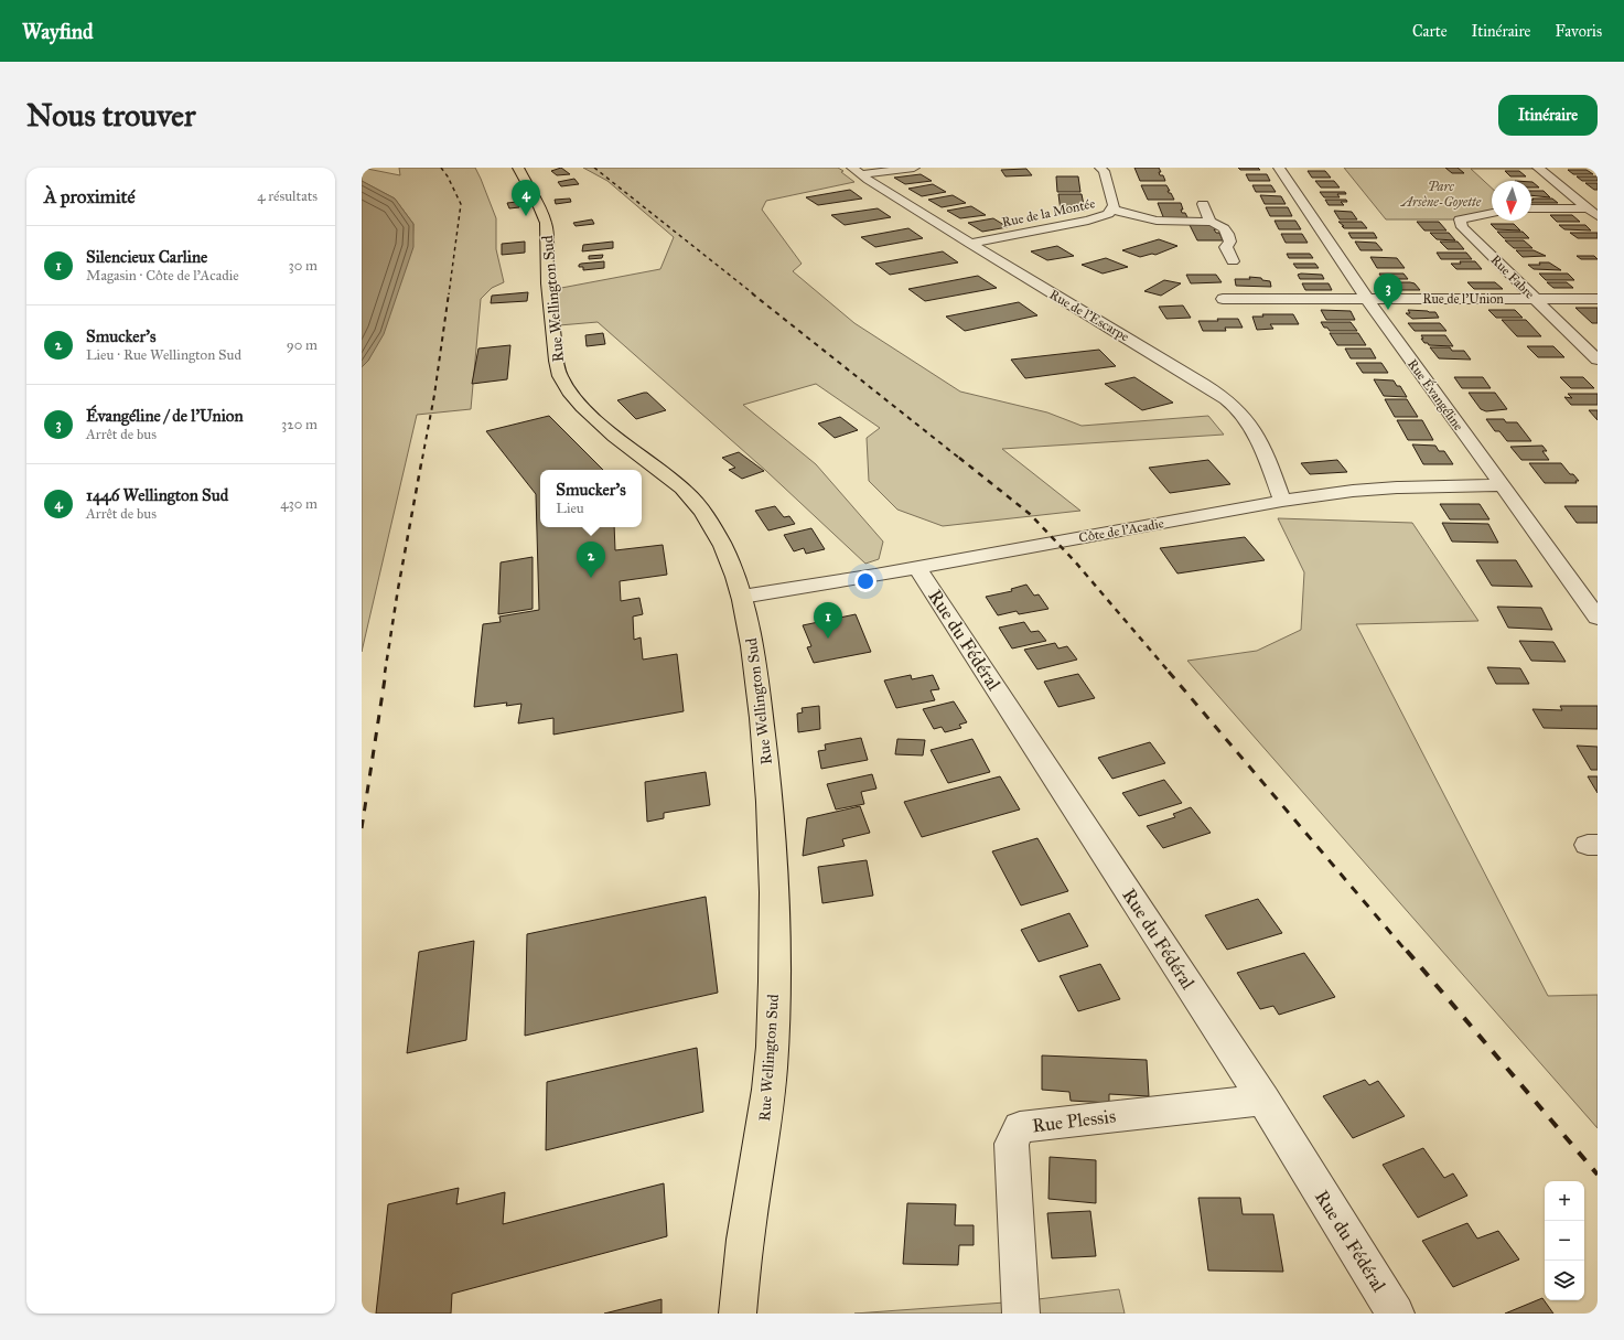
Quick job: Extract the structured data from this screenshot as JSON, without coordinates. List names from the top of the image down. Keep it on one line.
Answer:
{"streets":{"main road":["Rue Wellington Sud"],"street":["Rue de la Montée","Rue Fabre","Rue de l'Union","Rue de l'Escarpe","Rue Évangéline","Côte de l'Acadie","Rue du Fédéral","Rue Plessis"]},"crossings":[["Rue de la Montée","Rue de l'Escarpe"],["Rue Fabre","Rue de l'Union"],["Rue Wellington Sud","Côte de l'Acadie"],["Rue de l'Union","Rue Évangéline"],["Rue de l'Escarpe","Côte de l'Acadie"],["Rue Évangéline","Côte de l'Acadie"],["Côte de l'Acadie","Rue du Fédéral"],["Rue du Fédéral","Rue Plessis"]],"parks":["Parc Arsène-Goyette"],"north":"bottom","page":{"header":"Wayfind","nav":["Carte","Itinéraire","Favoris"],"buttons":"Itinéraire","title":"Nous trouver","heading":["À proximité","4 résultats"],"pins":["4","3","2","1"],"list":[{"mark":"1","name":"Silencieux Carline","note":"Magasin · Côte de l'Acadie","value":"30 m"},{"mark":"2","name":"Smucker's","note":"Lieu · Rue Wellington Sud","value":"90 m"},{"mark":"3","name":"Évangéline / de l'Union","note":"Arrêt de bus","value":"320 m"},{"mark":"4","name":"1446 Wellington Sud","note":"Arrêt de bus","value":"430 m"}],"popup":["Smucker's","Lieu"],"map_buttons":["+","−"]}}
